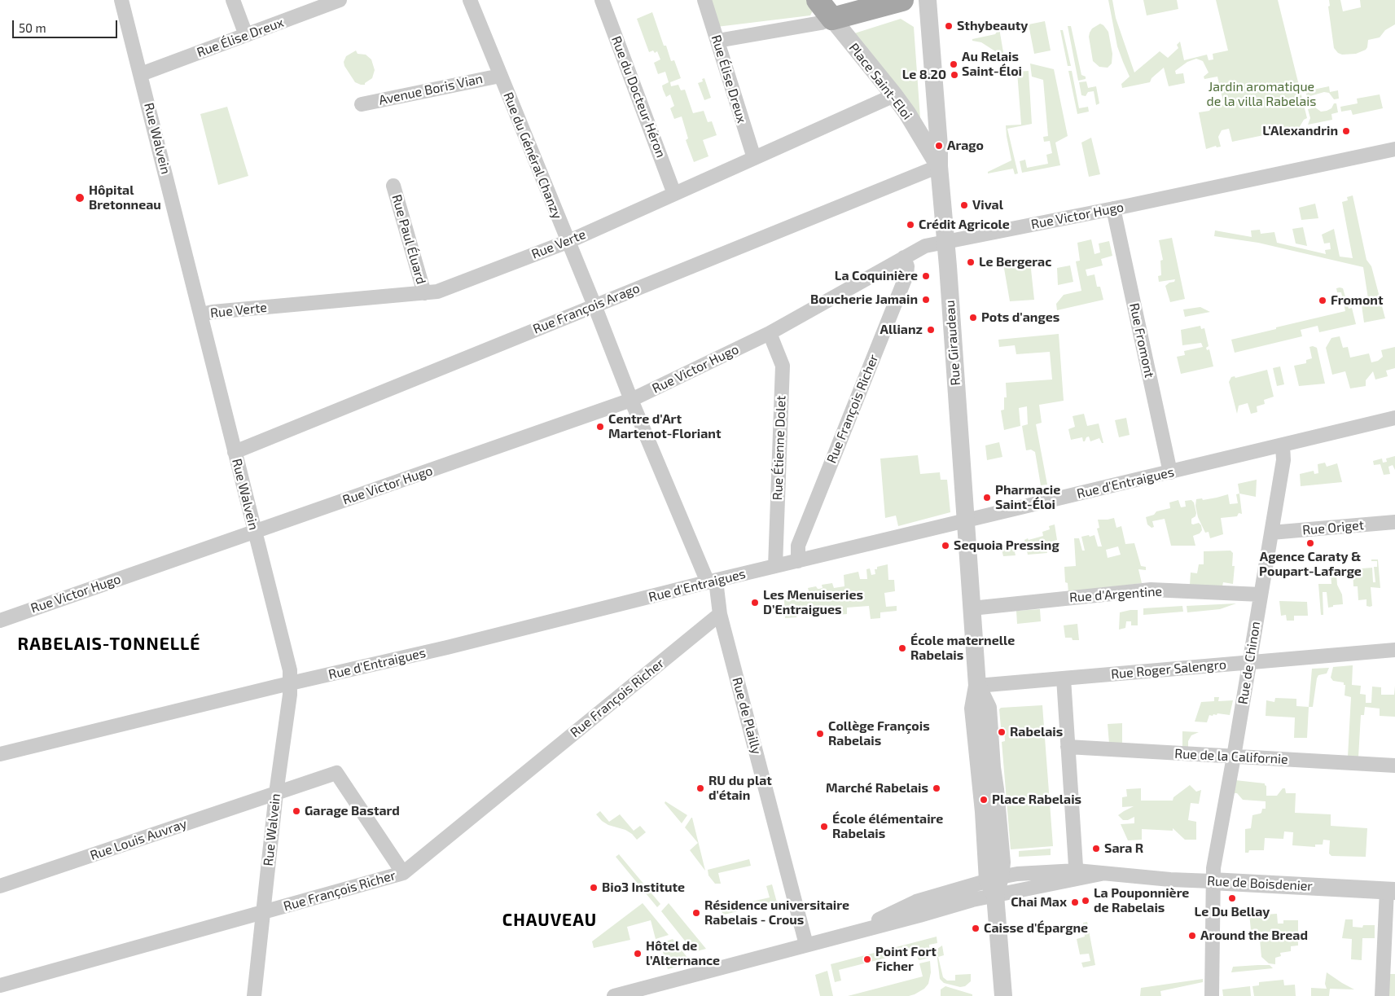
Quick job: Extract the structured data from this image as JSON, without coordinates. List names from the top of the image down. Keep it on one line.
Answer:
{"streets":{"main road":["Place Saint-Eloi"],"street":["Rue Élise Dreux","Avenue Boris Vian","Rue du Docteur Héron","Rue Walvein","Rue du Général Chanzy","Rue Victor Hugo","Rue Paul Éluard","Rue Verte","Rue François Arago","Rue Fromont","Rue Giraudeau","Rue François Richer","Rue Étienne Dolet","Rue d'Entraigues","Rue Origet","Rue d'Argentine","Rue de Chinon","Rue Roger Salengro","Rue de Plailly","Rue de la Californie","Rue Louis Auvray","Rue de Boisdenier"]},"crossings":[["Rue Élise Dreux","Rue Walvein"],["Rue Élise Dreux","Rue Verte"],["Place Saint-Eloi","Rue Verte"],["Place Saint-Eloi","Rue François Arago"],["Place Saint-Eloi","Rue Giraudeau"],["Avenue Boris Vian","Rue du Général Chanzy"],["Rue du Docteur Héron","Rue Verte"],["Rue Walvein","Rue Victor Hugo"],["Rue Walvein","Rue Verte"],["Rue Walvein","Rue François Arago"],["Rue Walvein","Rue François Richer"],["Rue Walvein","Rue d'Entraigues"],["Rue Walvein","Rue Louis Auvray"],["Rue du Général Chanzy","Rue Victor Hugo"],["Rue du Général Chanzy","Rue Verte"],["Rue du Général Chanzy","Rue François Arago"],["Rue du Général Chanzy","Rue d'Entraigues"],["Rue du Général Chanzy","Rue de Plailly"],["Rue Victor Hugo","Rue Fromont"],["Rue Victor Hugo","Rue Giraudeau"],["Rue Victor Hugo","Rue François Richer"],["Rue Victor Hugo","Rue Étienne Dolet"],["Rue Paul Éluard","Rue Verte"],["Rue François Arago","Rue Giraudeau"],["Rue Fromont","Rue d'Entraigues"],["Rue Giraudeau","Rue d'Entraigues"],["Rue Giraudeau","Rue d'Argentine"],["Rue François Richer","Rue d'Entraigues"],["Rue François Richer","Rue de Plailly"],["Rue François Richer","Rue Louis Auvray"],["Rue Étienne Dolet","Rue d'Entraigues"],["Rue d'Entraigues","Rue de Chinon"],["Rue d'Entraigues","Rue de Plailly"],["Rue Origet","Rue de Chinon"],["Rue d'Argentine","Rue de Chinon"],["Rue de Chinon","Rue Roger Salengro"],["Rue de Chinon","Rue de la Californie"],["Rue de Chinon","Rue de Boisdenier"]],"districts":["RABELAIS-TONNELLÉ","CHAUVEAU"],"parks":["Jardin aromatique de la villa Rabelais"],"places":["Sthybeauty","Au Relais Saint-Éloi","Le 8.20","L'Alexandrin","Arago","Hôpital Bretonneau","Vival","Crédit Agricole","Le Bergerac","La Coquinière","Boucherie Jamain","Fromont","Pots d'anges","Allianz","Centre d'Art Martenot-Floriant","Pharmacie Saint-Éloi","Agence Caraty & Poupart-Lafarge","Sequoia Pressing","Les Menuiseries D’Entraigues","École maternelle Rabelais","Rabelais","Collège François Rabelais","RU du plat d'étain","Marché Rabelais","Place Rabelais","Garage Bastard","École élémentaire Rabelais","Sara R","Bio3 Institute","Le Du Bellay","La Pouponnière de Rabelais","Chai Max","Résidence universitaire Rabelais - Crous","Caisse d'Épargne","Around the Bread","Hôtel de l’Alternance","Point Fort Ficher"],"scale_bar":"50 m"}
